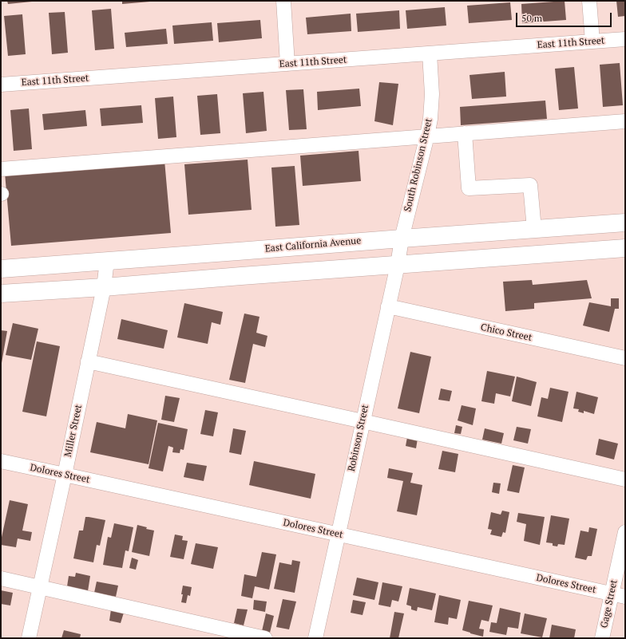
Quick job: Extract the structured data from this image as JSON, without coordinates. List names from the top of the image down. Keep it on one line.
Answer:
{"streets":{"main road":["East California Avenue"],"street":["East 11th Street","South Robinson Street","Chico Street","Miller Street","Robinson Street","Dolores Street","Gage Street"]},"crossings":[["East 11th Street","South Robinson Street"],["South Robinson Street","East California Avenue"],["South Robinson Street","Robinson Street"],["East California Avenue","Miller Street"],["East California Avenue","Robinson Street"],["Chico Street","Robinson Street"],["Miller Street","Dolores Street"],["Robinson Street","Dolores Street"],["Dolores Street","Gage Street"]],"scale_bar":"50 m"}
